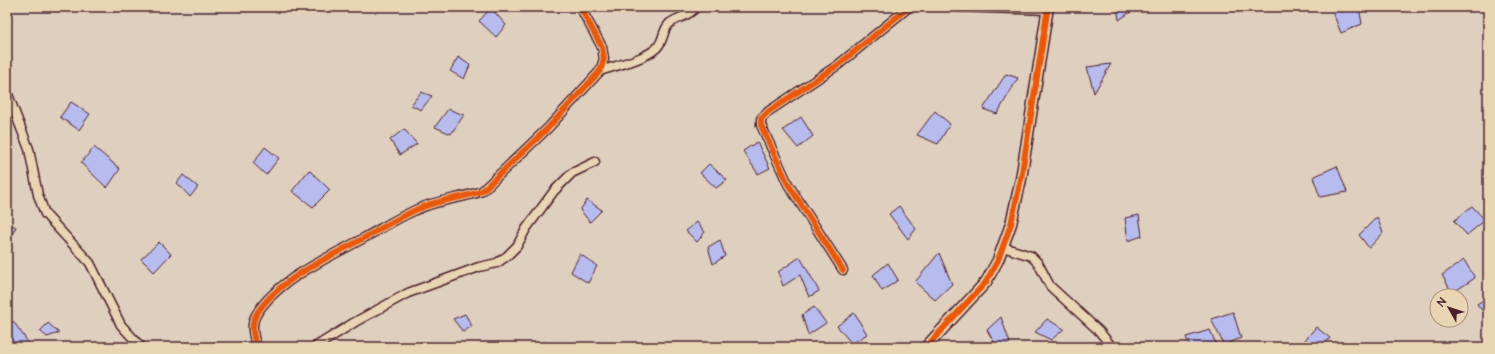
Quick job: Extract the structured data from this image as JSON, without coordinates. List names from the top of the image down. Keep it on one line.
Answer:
{"north":"top left"}
